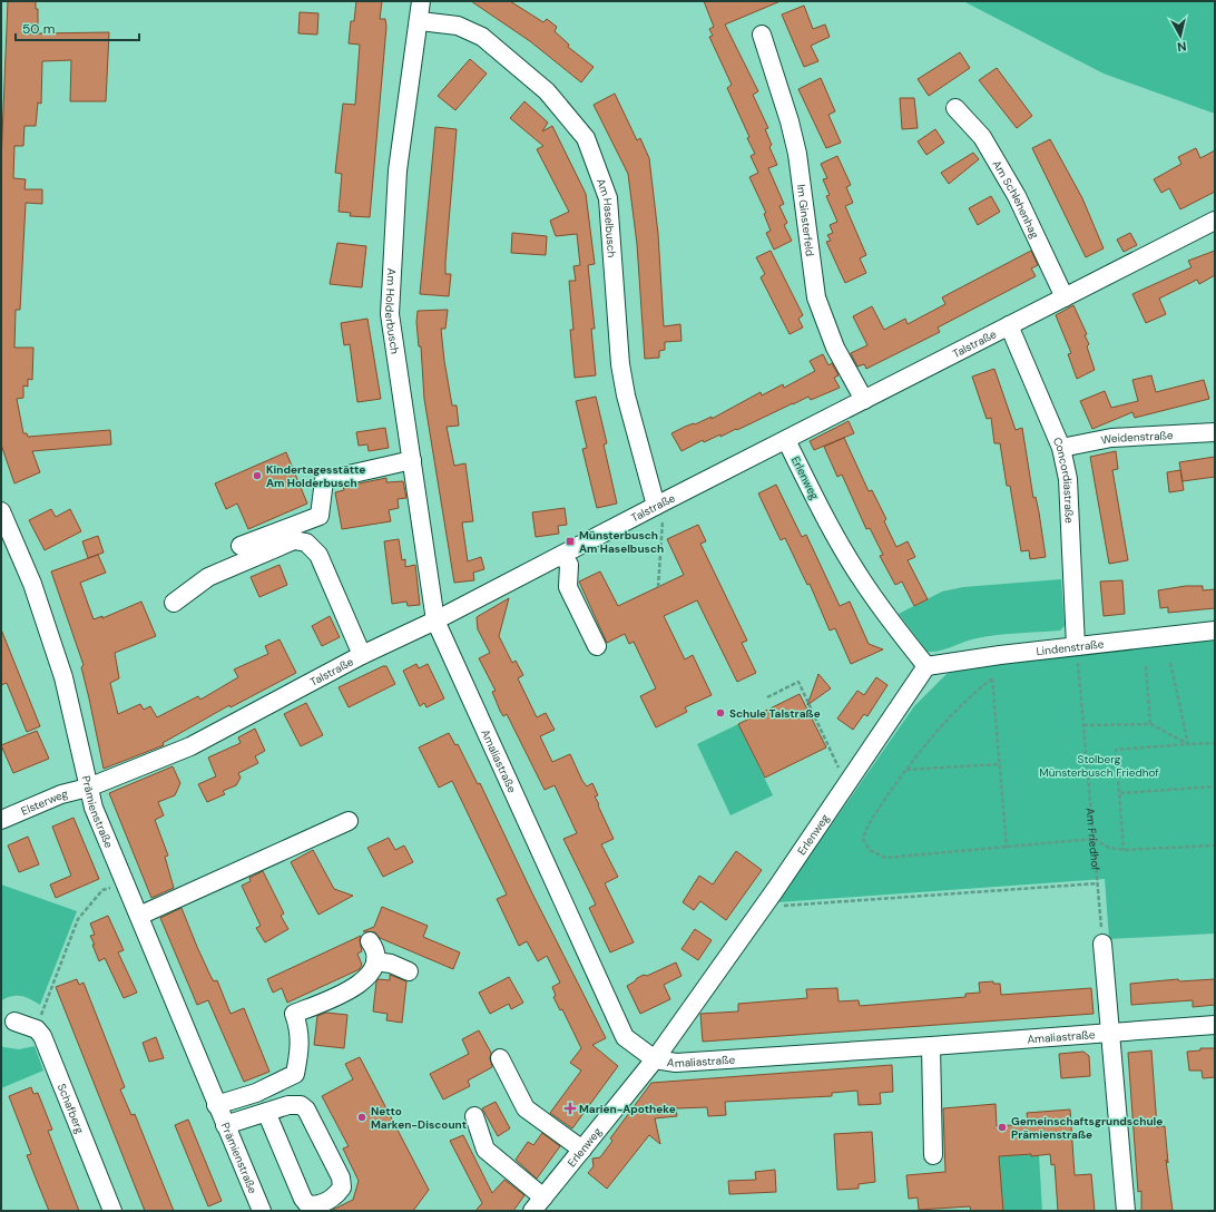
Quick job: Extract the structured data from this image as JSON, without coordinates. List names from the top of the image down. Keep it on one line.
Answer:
{"streets":{"street":["Am Schlehenhag","Am Haselbusch","Im Ginsterfeld","Am Holderbusch","Talstraße","Weidenstraße","Erlenweg","Concordiastraße","Lindenstraße","Amaliastraße","Elsterweg","Prämienstraße","Schafberg"],"path":["Am Friedhof"]},"crossings":[["Am Schlehenhag","Talstraße"],["Am Haselbusch","Am Holderbusch"],["Am Haselbusch","Talstraße"],["Im Ginsterfeld","Talstraße"],["Am Holderbusch","Talstraße"],["Am Holderbusch","Amaliastraße"],["Talstraße","Erlenweg"],["Talstraße","Concordiastraße"],["Talstraße","Amaliastraße"],["Talstraße","Elsterweg"],["Talstraße","Prämienstraße"],["Weidenstraße","Concordiastraße"],["Erlenweg","Lindenstraße"],["Erlenweg","Amaliastraße"],["Concordiastraße","Lindenstraße"],["Concordiastraße","Am Friedhof"],["Lindenstraße","Am Friedhof"],["Elsterweg","Prämienstraße"]],"parks":["Stolberg Münsterbusch Friedhof"],"places":{"other":["Kindertagesstätte Am Holderbusch","Schule Talstraße","Netto Marken-Discount","Gemeinschaftsgrundschule Prämienstraße"],"transit":["Münsterbusch Am Haselbusch"],"health":["Marien-Apotheke"]},"scale_bar":"50 m","north":"bottom"}
